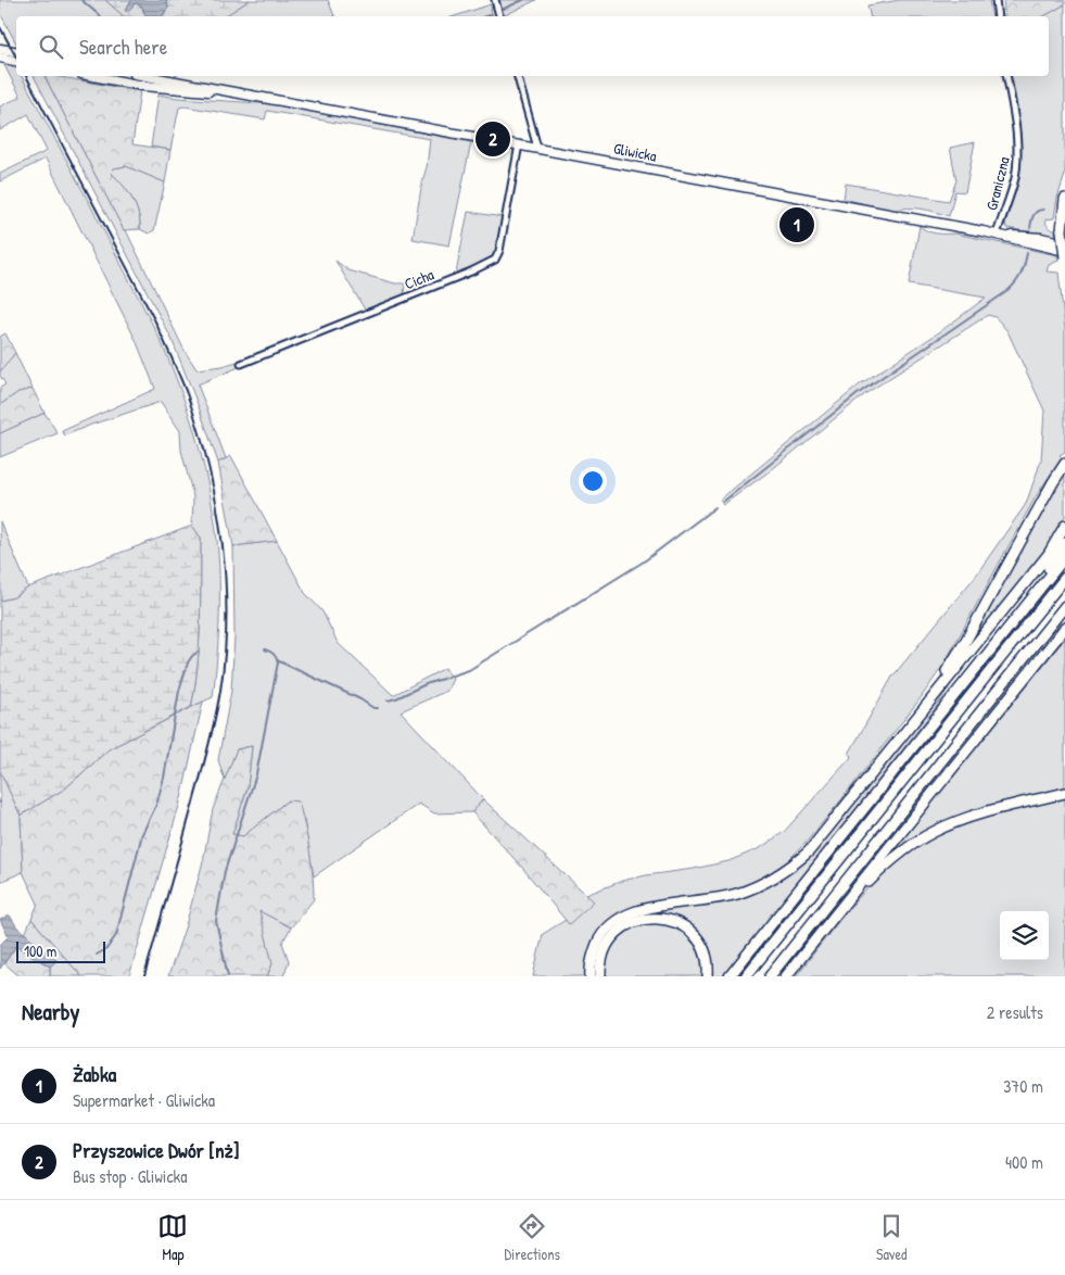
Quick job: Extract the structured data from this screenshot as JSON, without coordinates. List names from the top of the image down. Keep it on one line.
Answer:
{"streets":{"main road":["Gliwicka"],"street":["Graniczna","Cicha"]},"crossings":[["Gliwicka","Graniczna"],["Gliwicka","Cicha"]],"scale_bar":"100 m","page":{"search":"Search here","pins":["2","1"],"scale":"100 m","heading":["Nearby","2 results"],"list":[{"mark":"1","name":"Żabka","note":"Supermarket · Gliwicka","value":"370 m"},{"mark":"2","name":"Przyszowice Dwór [nż]","note":"Bus stop · Gliwicka","value":"400 m"}],"nav":["Map","Directions","Saved"]}}
